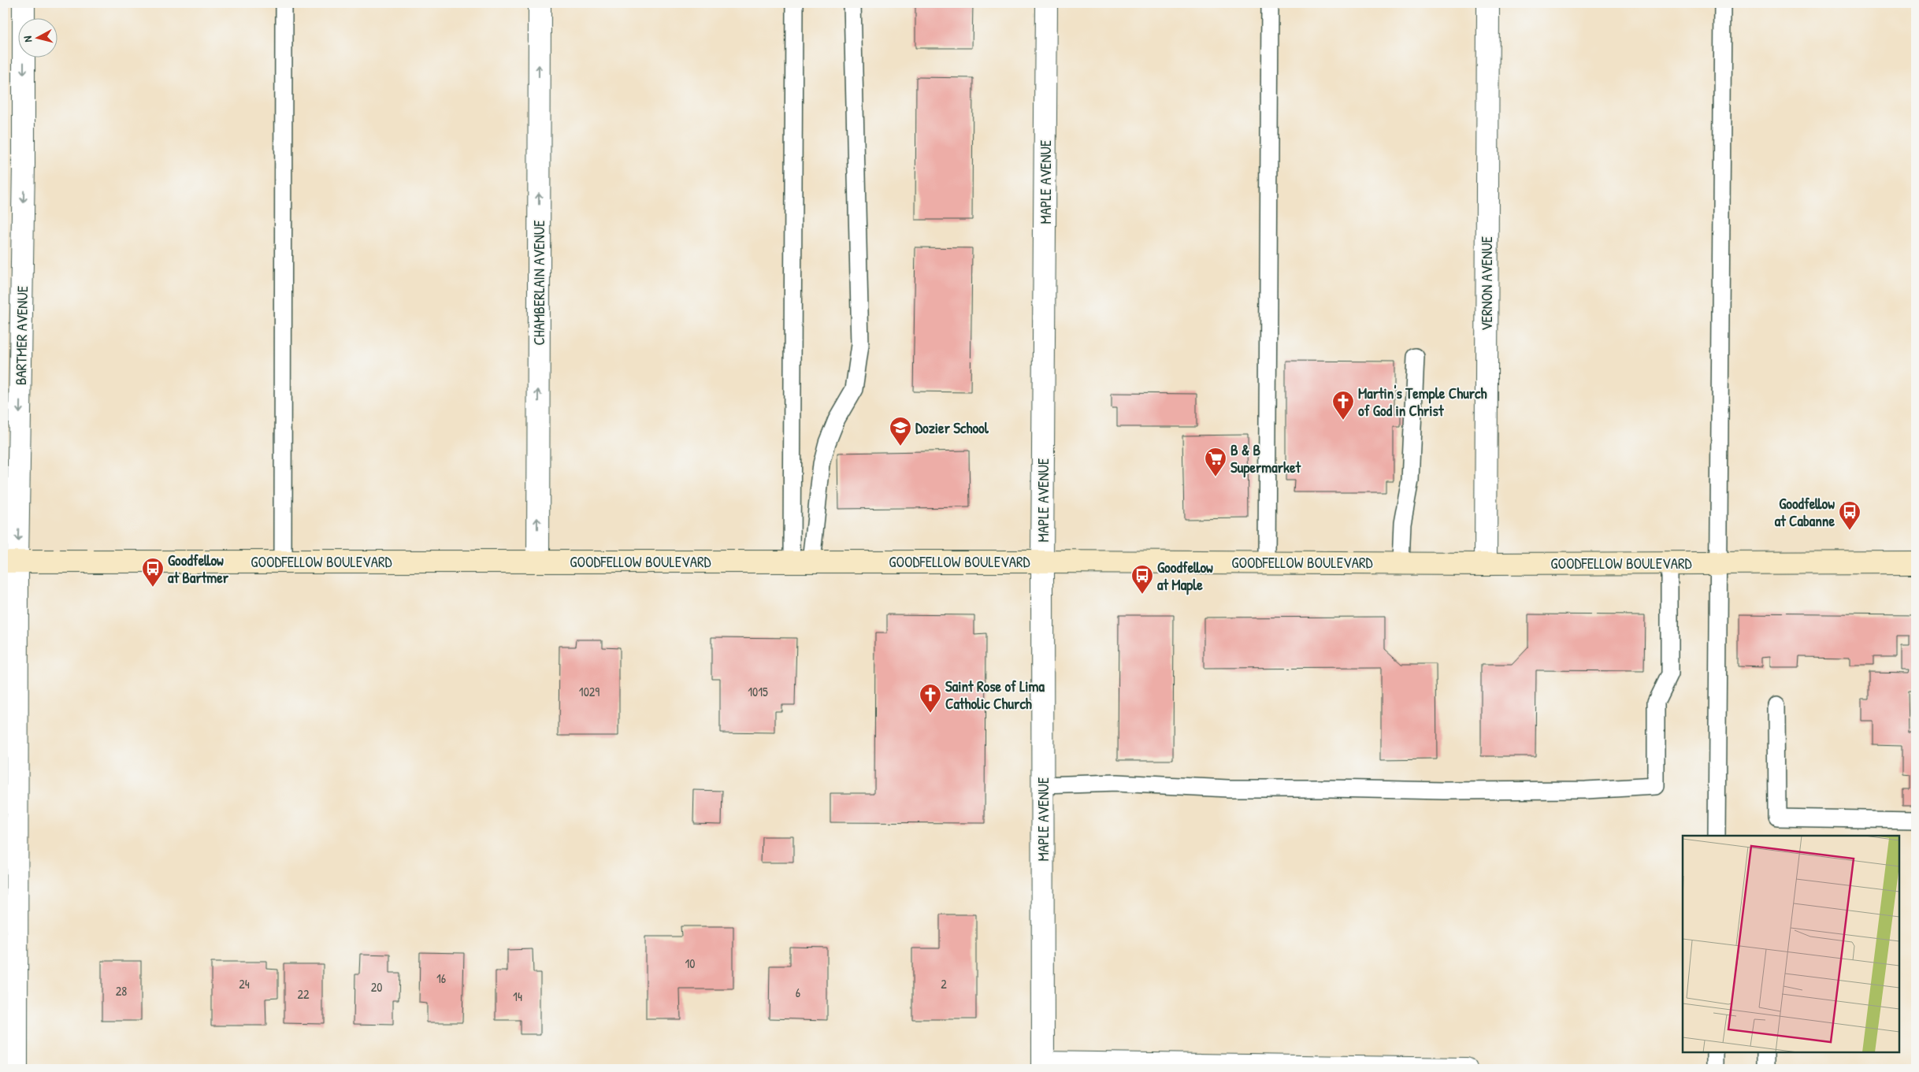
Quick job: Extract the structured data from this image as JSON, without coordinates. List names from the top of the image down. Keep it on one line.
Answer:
{"streets":{"main road":["GOODFELLOW BOULEVARD"],"street":["MAPLE AVENUE","CHAMBERLAIN AVENUE","VERNON AVENUE","BARTMER AVENUE"]},"crossings":[["MAPLE AVENUE","GOODFELLOW BOULEVARD"],["CHAMBERLAIN AVENUE","GOODFELLOW BOULEVARD"],["VERNON AVENUE","GOODFELLOW BOULEVARD"],["BARTMER AVENUE","GOODFELLOW BOULEVARD"]],"one_way":["CHAMBERLAIN AVENUE","BARTMER AVENUE"],"places":{"church":["Martin's Temple Church of God in Christ","Saint Rose of Lima Catholic Church"],"school or university":["Dozier School"],"supermarket":["B & B Supermarket"],"bus stop":["Goodfellow at Cabanne","Goodfellow at Bartmer","Goodfellow at Maple"]},"house_numbers":["1029","1015","10","16","24","2","20","28","6","22","14"],"north":"left"}
